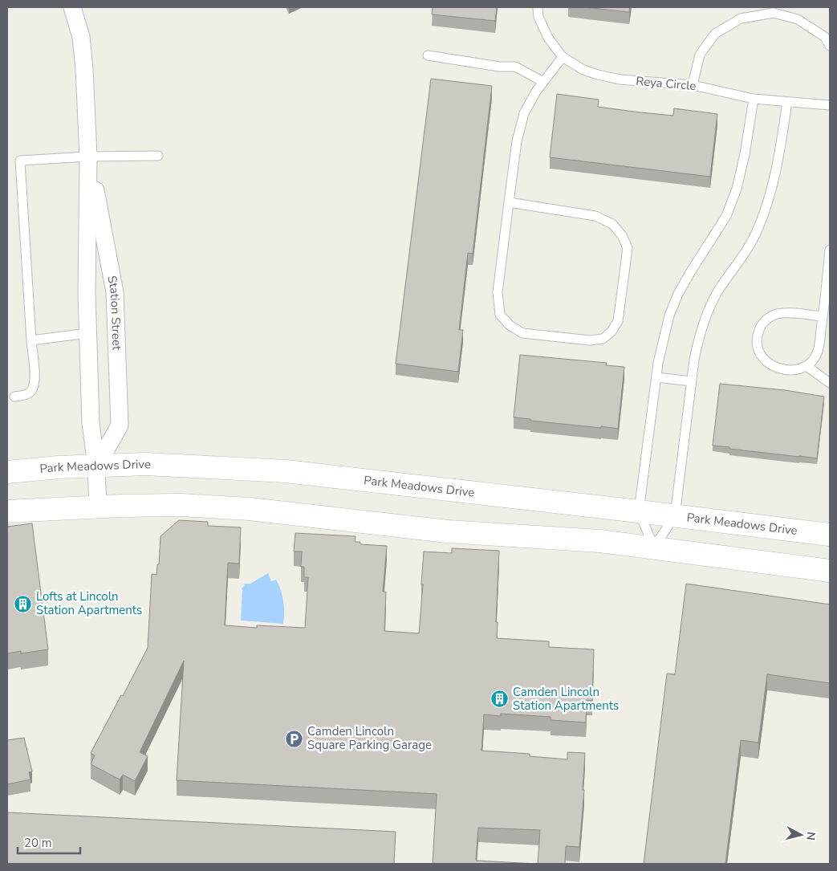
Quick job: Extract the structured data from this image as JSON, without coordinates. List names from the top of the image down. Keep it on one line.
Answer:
{"streets":{"main road":["Park Meadows Drive"],"street":["Station Street"],"lane":["Reya Circle"]},"crossings":[["Station Street","Park Meadows Drive"]],"places":{"building":["Lofts at Lincoln Station Apartments","Camden Lincoln Station Apartments"],"parking":["Camden Lincoln Square Parking Garage"]},"scale_bar":"20 m","north":"right"}
